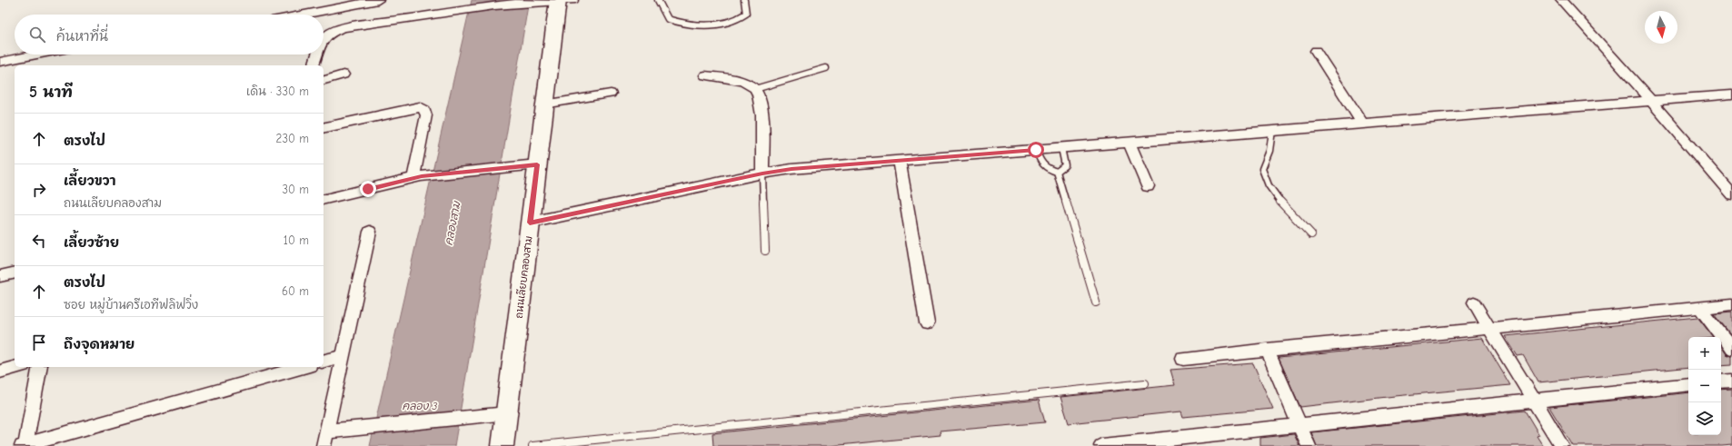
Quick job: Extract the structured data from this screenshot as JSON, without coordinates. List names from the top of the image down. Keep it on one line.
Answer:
{"streets":{"main road":["ถนนเลียบคลองสาม"]},"water":["คลองสาม","คลอง 3"],"north":"bottom","page":{"search":"ค้นหาที่นี่","heading":["5 นาที","เดิน · 330 m"],"list":[["ตรงไป","230 m"],["เลี้ยวขวา","ถนนเลียบคลองสาม","30 m"],["เลี้ยวซ้าย","10 m"],["ตรงไป","ซอย หมู่บ้านครีเอทีฟลิฟวิ่ง","60 m"],"ถึงจุดหมาย"],"map_buttons":["+","−"]}}
